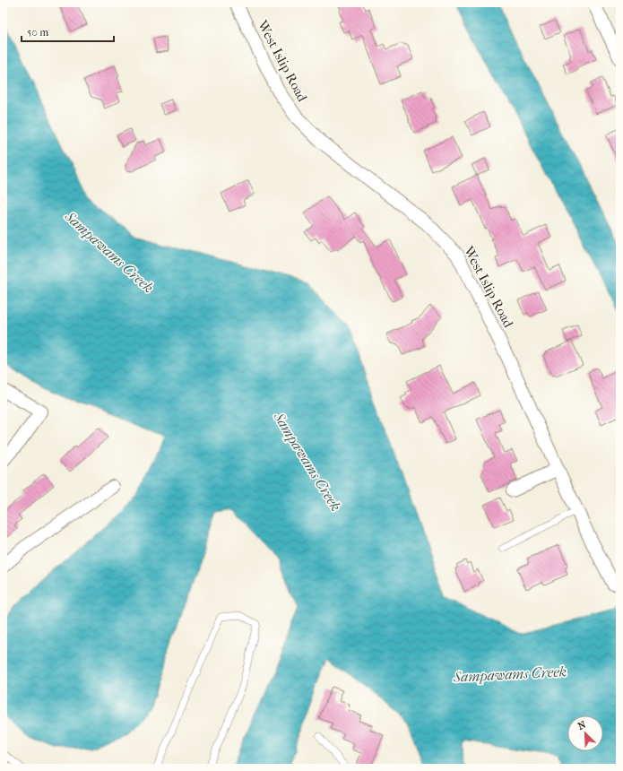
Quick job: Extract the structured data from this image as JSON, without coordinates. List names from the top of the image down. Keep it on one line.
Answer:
{"streets":{"street":["West Islip Road"]},"water":["Sampawams Creek"],"scale_bar":"50 m","north":"top left"}
